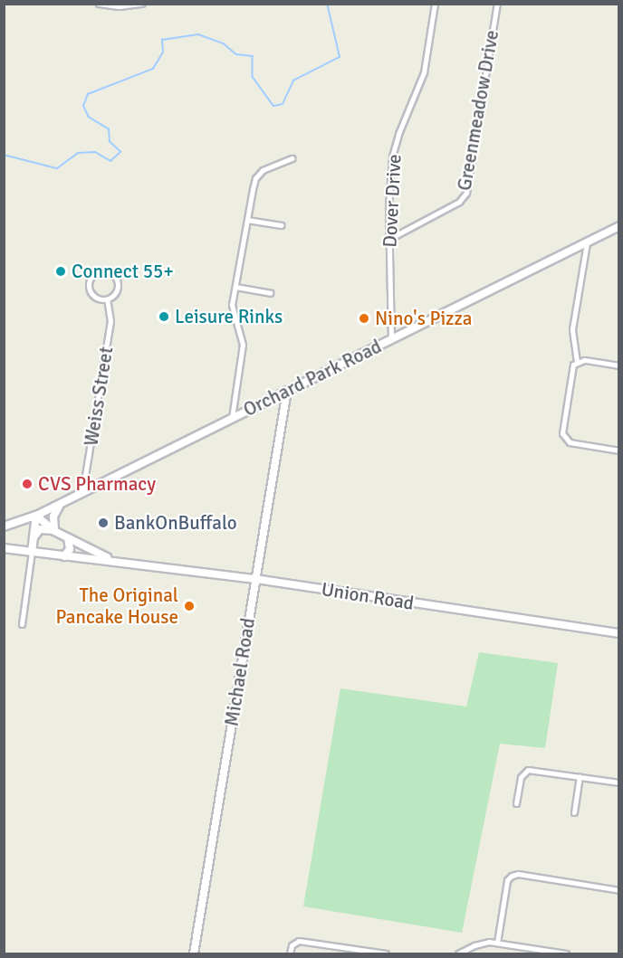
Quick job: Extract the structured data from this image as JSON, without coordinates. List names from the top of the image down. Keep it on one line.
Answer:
{"streets":{"main road":["Orchard Park Road","Union Road","Michael Road"],"street":["Greenmeadow Drive","Dover Drive","Weiss Street"]},"crossings":[["Greenmeadow Drive","Dover Drive"],["Dover Drive","Orchard Park Road"],["Orchard Park Road","Weiss Street"],["Orchard Park Road","Union Road"],["Orchard Park Road","Michael Road"],["Union Road","Michael Road"]],"places":["Connect 55+","Leisure Rinks","Nino's Pizza","CVS Pharmacy","BankOnBuffalo","The Original Pancake House"]}
